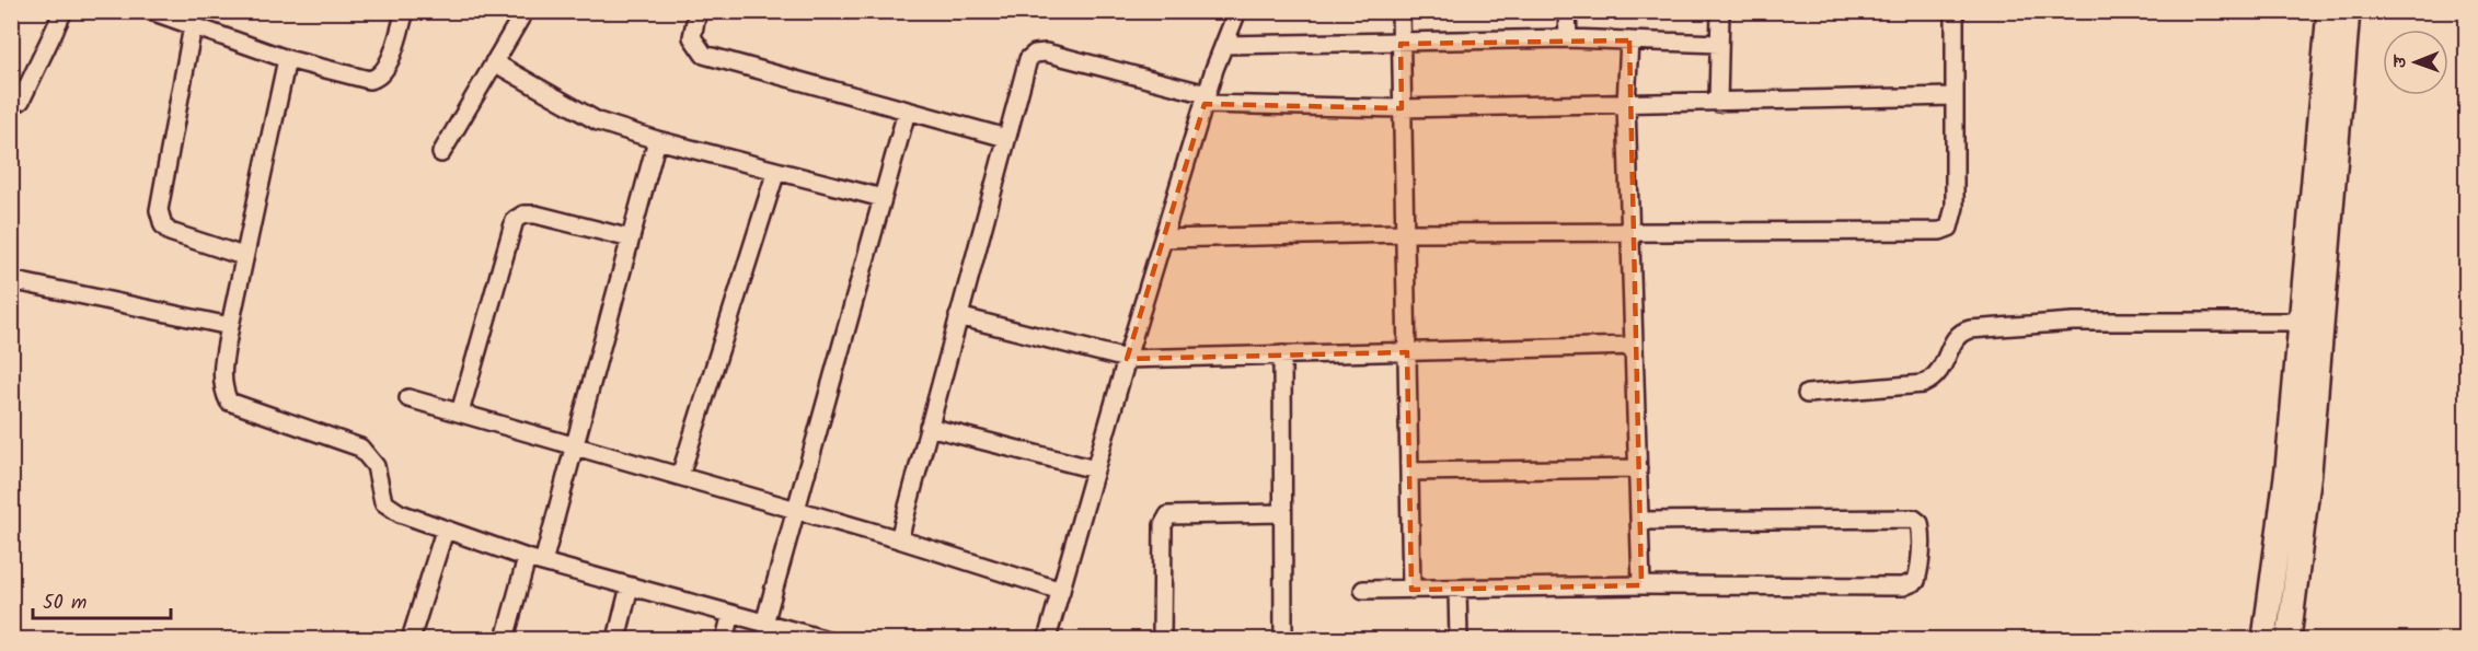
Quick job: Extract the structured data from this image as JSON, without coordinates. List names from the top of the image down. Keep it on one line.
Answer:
{"scale_bar":"50 m","north":"left"}
